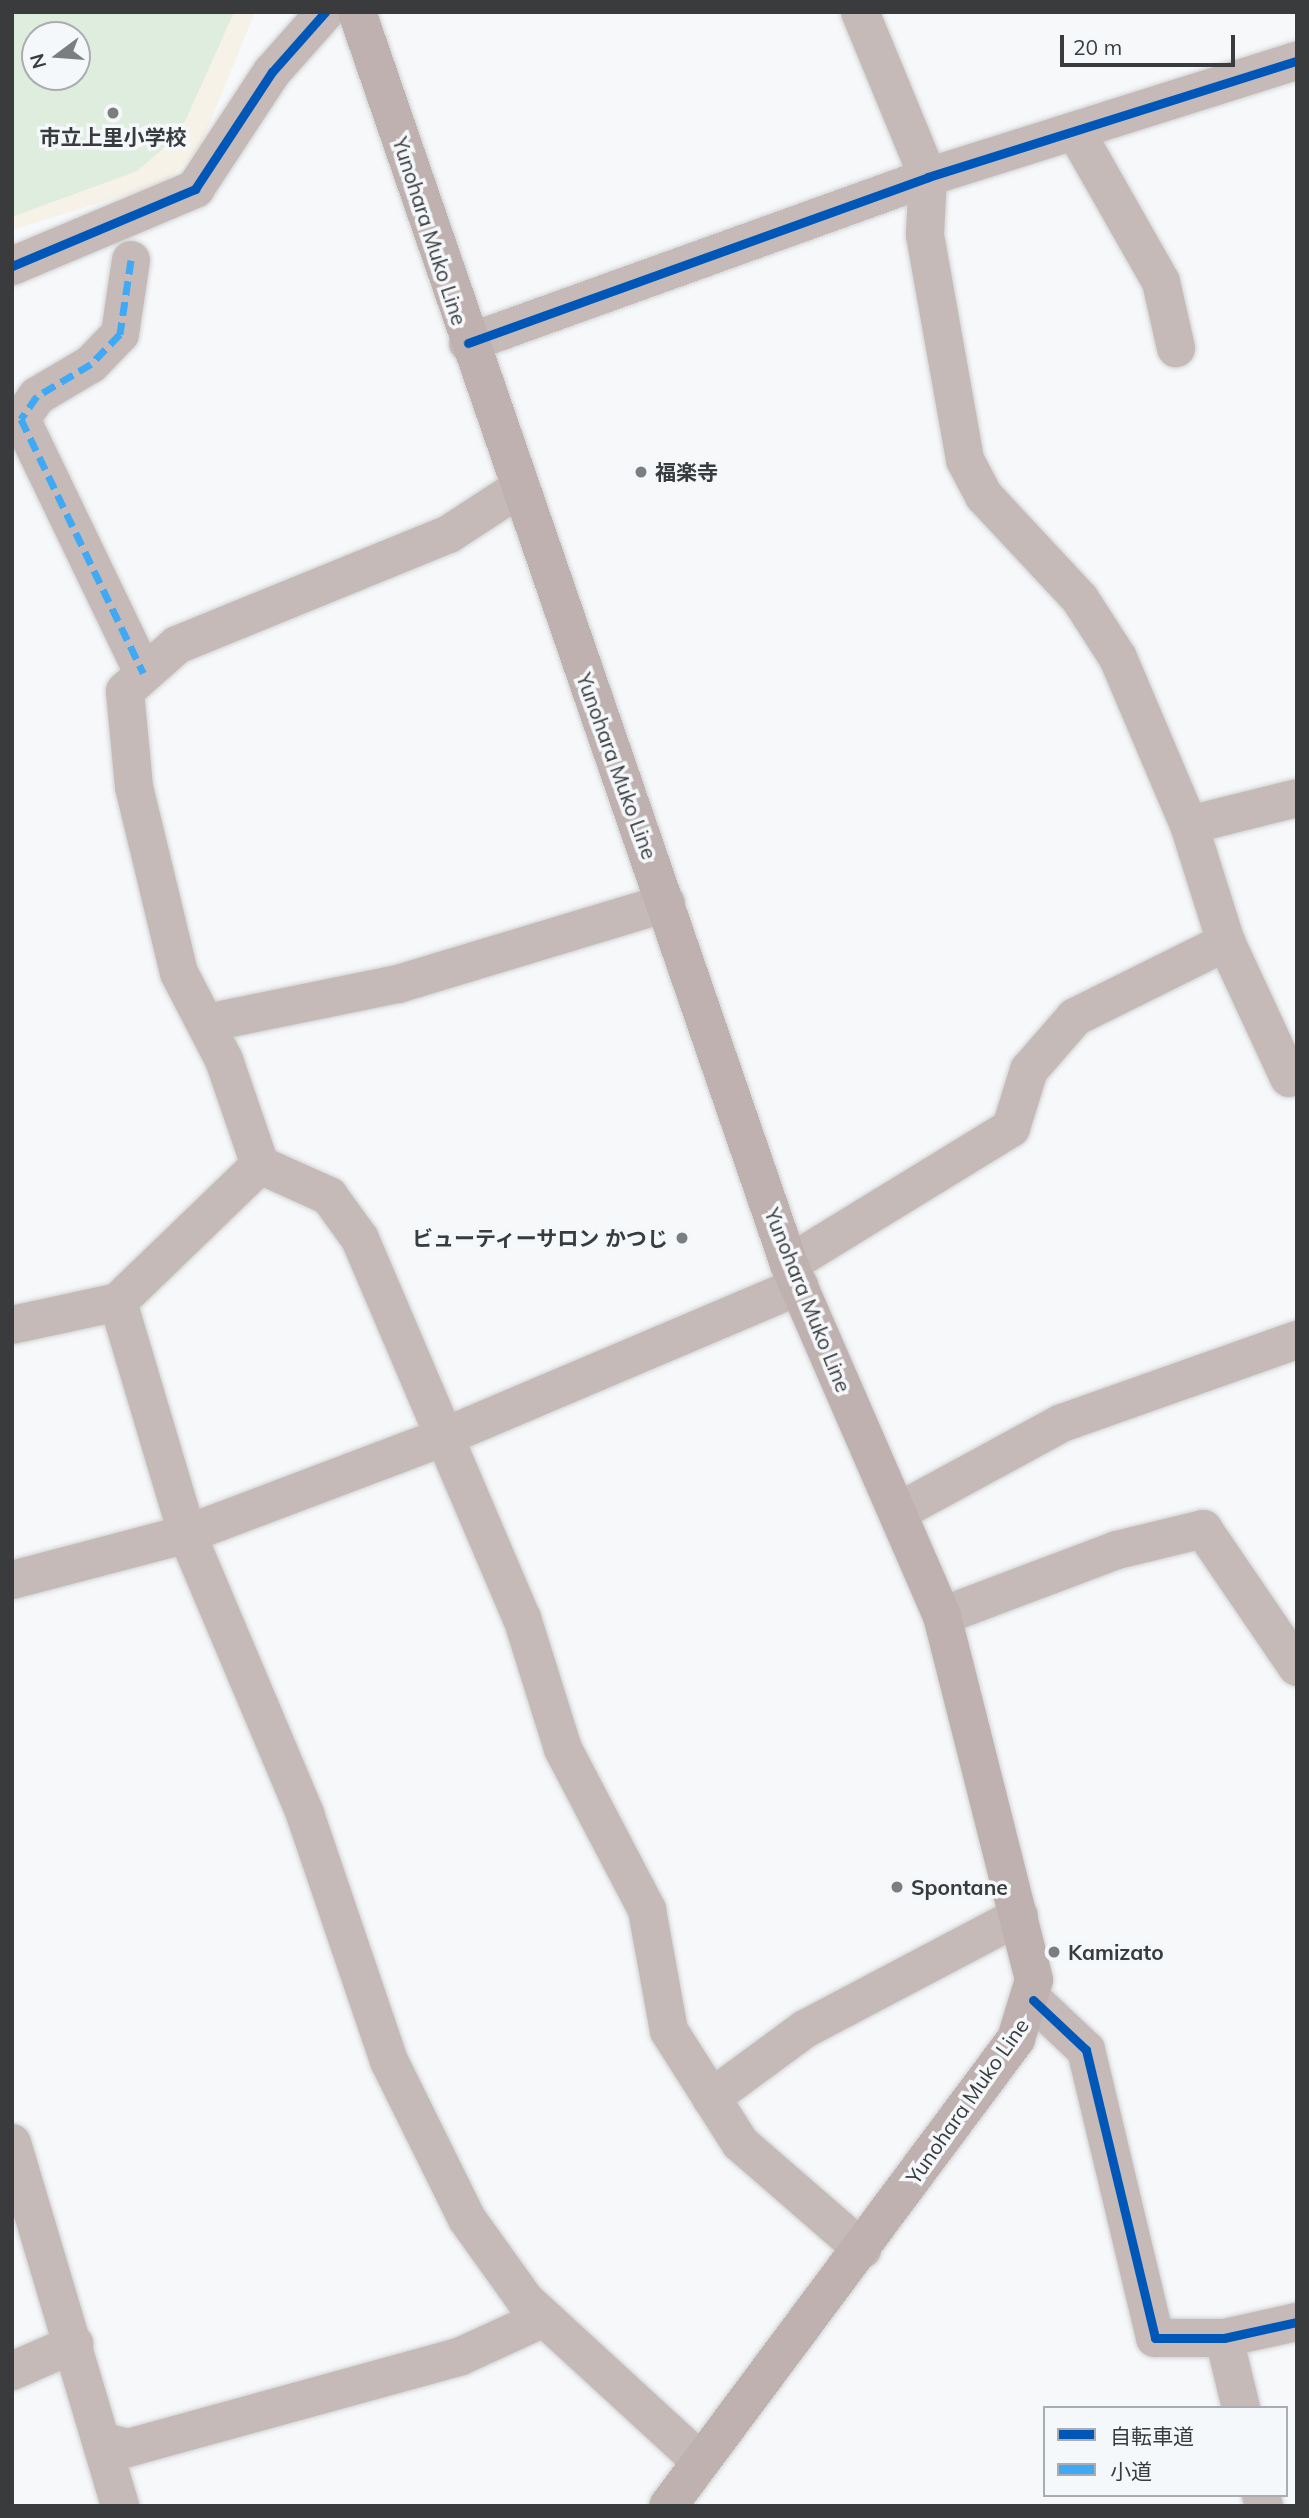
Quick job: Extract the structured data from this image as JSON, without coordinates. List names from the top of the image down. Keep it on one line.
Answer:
{"streets":{"main road":["Yunohara Muko Line"]},"places":["市立上里小学校","福楽寺","ビューティーサロン かつじ","Spontane","Kamizato"],"legend":["自転車道","小道"],"scale_bar":"20 m","north":"left"}
